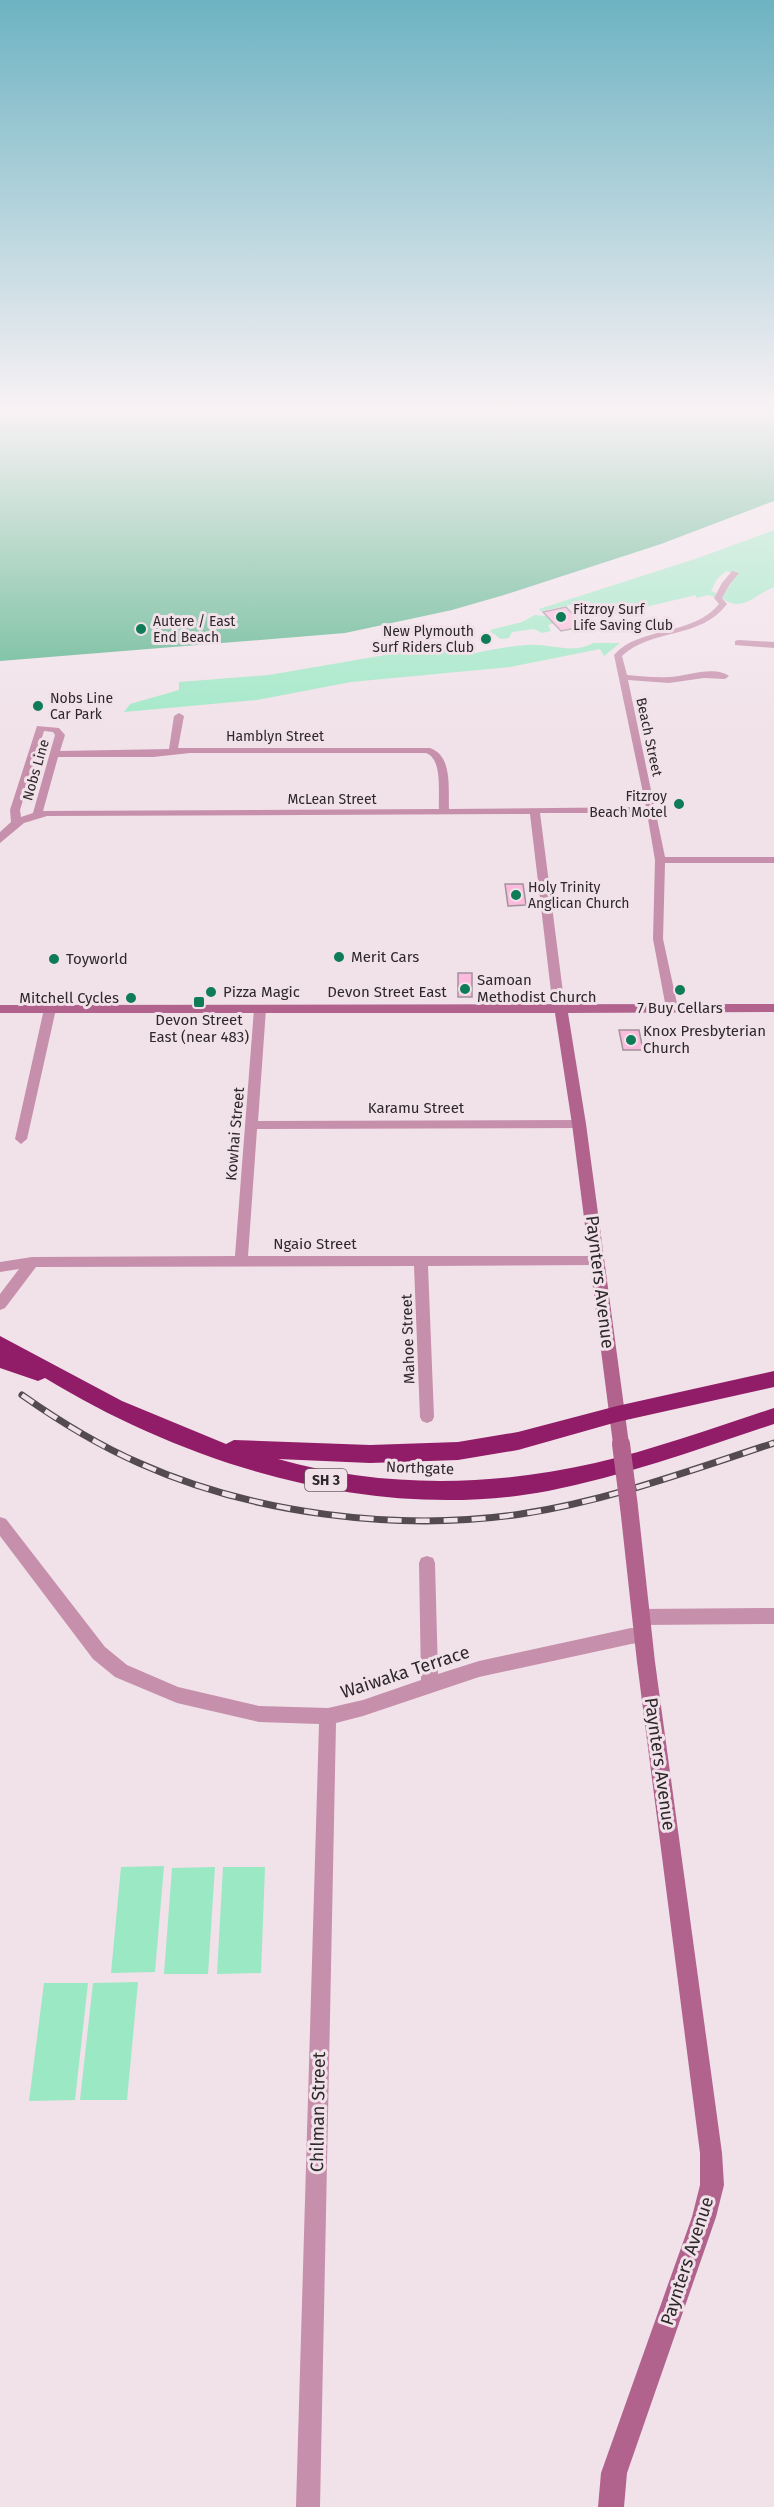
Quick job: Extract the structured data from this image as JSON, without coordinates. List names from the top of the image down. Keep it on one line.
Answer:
{"streets":{"highway":["Northgate","SH 3"],"street":["Hamblyn Street","Beach Street","Nobs Line","McLean Street","Devon Street East","Karamu Street","Kowhai Street","Ngaio Street","Paynters Avenue","Mahoe Street","Waiwaka Terrace","Chilman Street"]},"crossings":[["Hamblyn Street","Nobs Line"],["Hamblyn Street","McLean Street"],["Beach Street","McLean Street"],["Beach Street","Devon Street East"],["Nobs Line","McLean Street"],["Devon Street East","Kowhai Street"],["Devon Street East","Paynters Avenue"],["Karamu Street","Kowhai Street"],["Karamu Street","Paynters Avenue"],["Kowhai Street","Ngaio Street"],["Ngaio Street","Paynters Avenue"],["Ngaio Street","Mahoe Street"],["Paynters Avenue","Waiwaka Terrace"],["Waiwaka Terrace","Chilman Street"]],"places":{"other":["Fitzroy Surf Life Saving Club","Autere / East End Beach","New Plymouth Surf Riders Club","Nobs Line Car Park","Fitzroy Beach Motel","Holy Trinity Anglican Church","Merit Cars","Toyworld","Samoan Methodist Church","7 Buy Cellars","Pizza Magic","Mitchell Cycles","Knox Presbyterian Church"],"transit":["Devon Street East (near 483)"]}}
